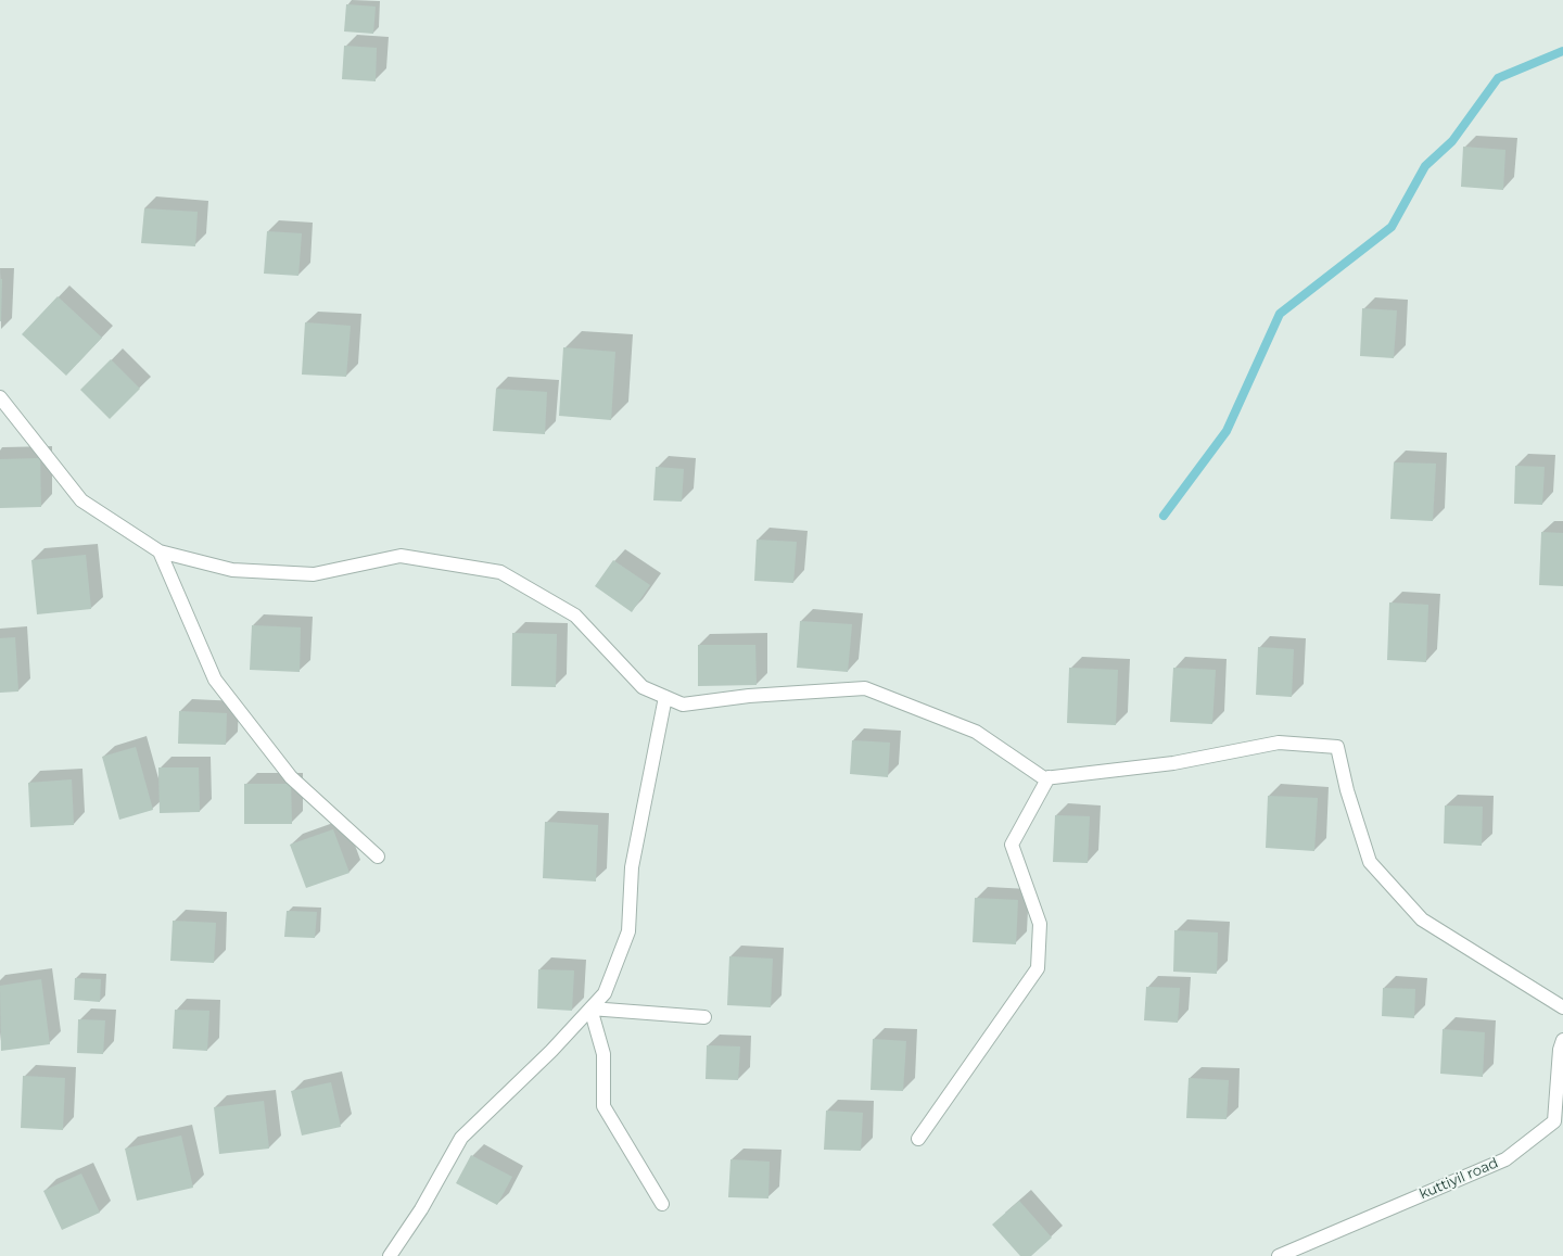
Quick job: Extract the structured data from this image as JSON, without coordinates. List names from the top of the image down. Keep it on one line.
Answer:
{"streets":{"street":["kuttiyil road"]}}
